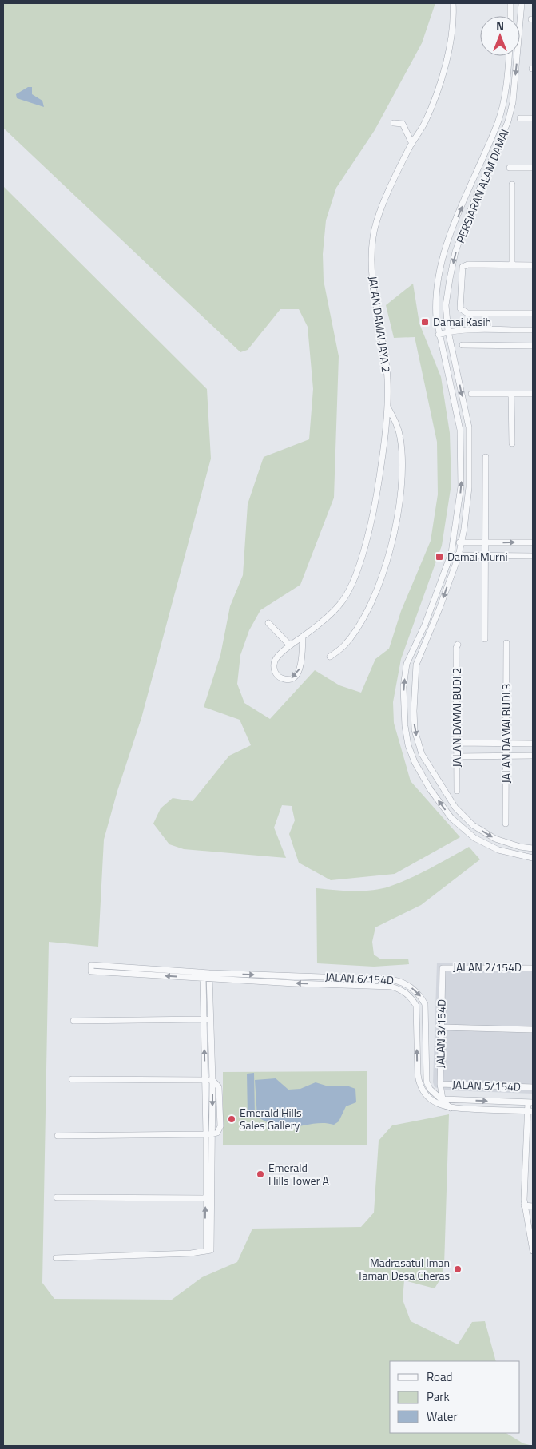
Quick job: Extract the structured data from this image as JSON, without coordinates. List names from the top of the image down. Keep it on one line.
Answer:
{"streets":{"street":["PERSIARAN ALAM DAMAI","JALAN DAMAI JAYA 2","JALAN DAMAI BUDI 2","JALAN DAMAI BUDI 3","JALAN 2/154D","JALAN 6/154D","JALAN 3/154D","JALAN 5/154D"]},"crossings":[["JALAN 2/154D","JALAN 3/154D"],["JALAN 6/154D","JALAN 3/154D"],["JALAN 6/154D","JALAN 5/154D"],["JALAN 3/154D","JALAN 5/154D"]],"places":{"transit":["Damai Kasih","Damai Murni"],"other":["Emerald Hills Sales Gallery","Emerald Hills Tower A","Madrasatul Iman Taman Desa Cheras"]},"legend":["Road","Park","Water"],"north":"top"}
